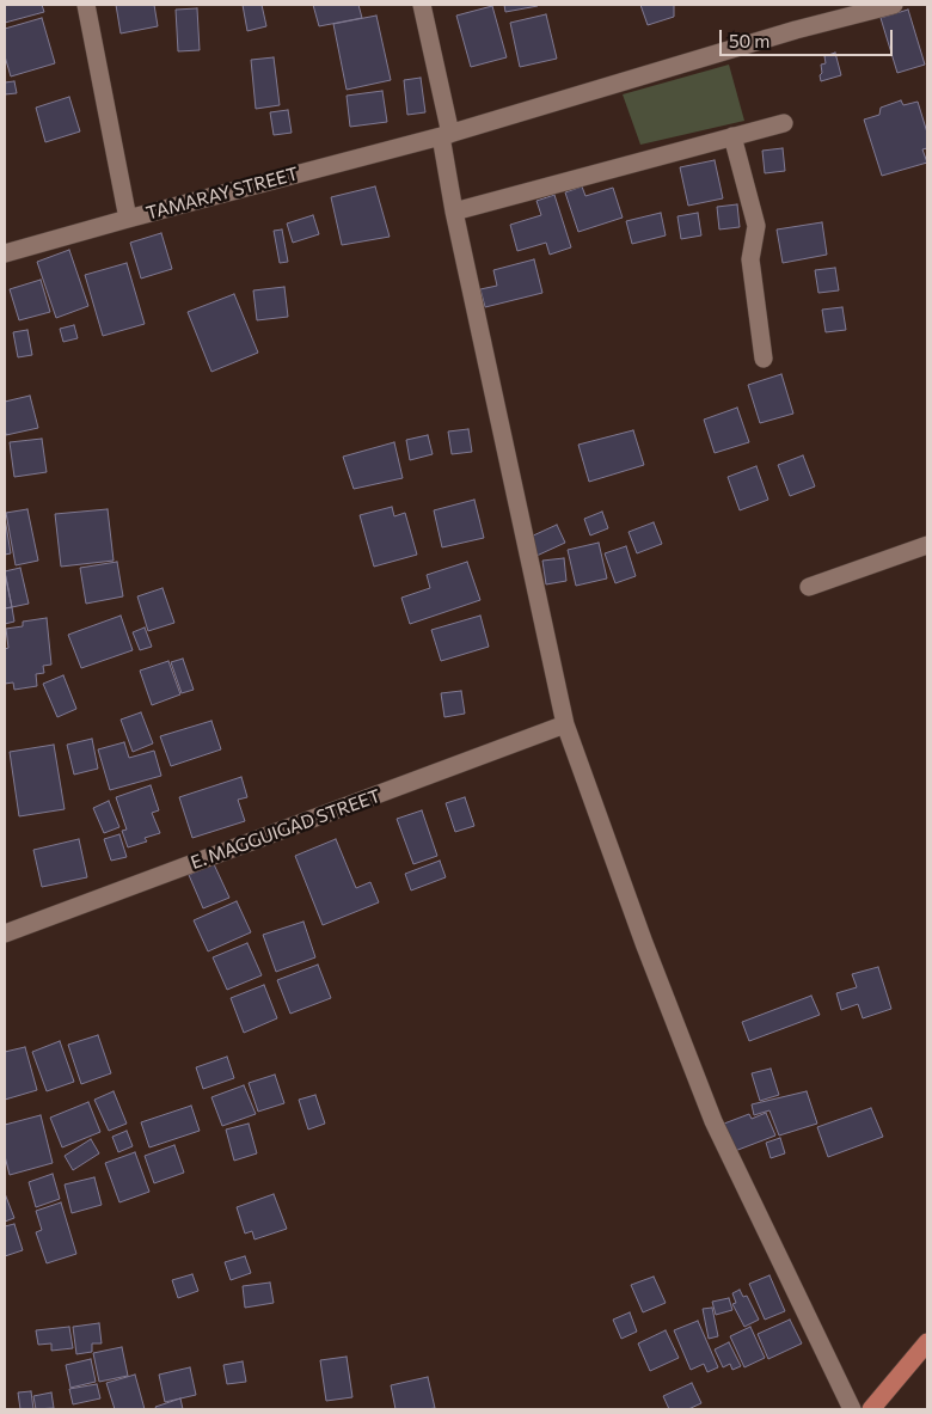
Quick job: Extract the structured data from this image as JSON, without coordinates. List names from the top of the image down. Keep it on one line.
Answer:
{"streets":{"street":["TAMARAY STREET","E. MAGGUIGAD STREET"]},"scale_bar":"50 m"}
